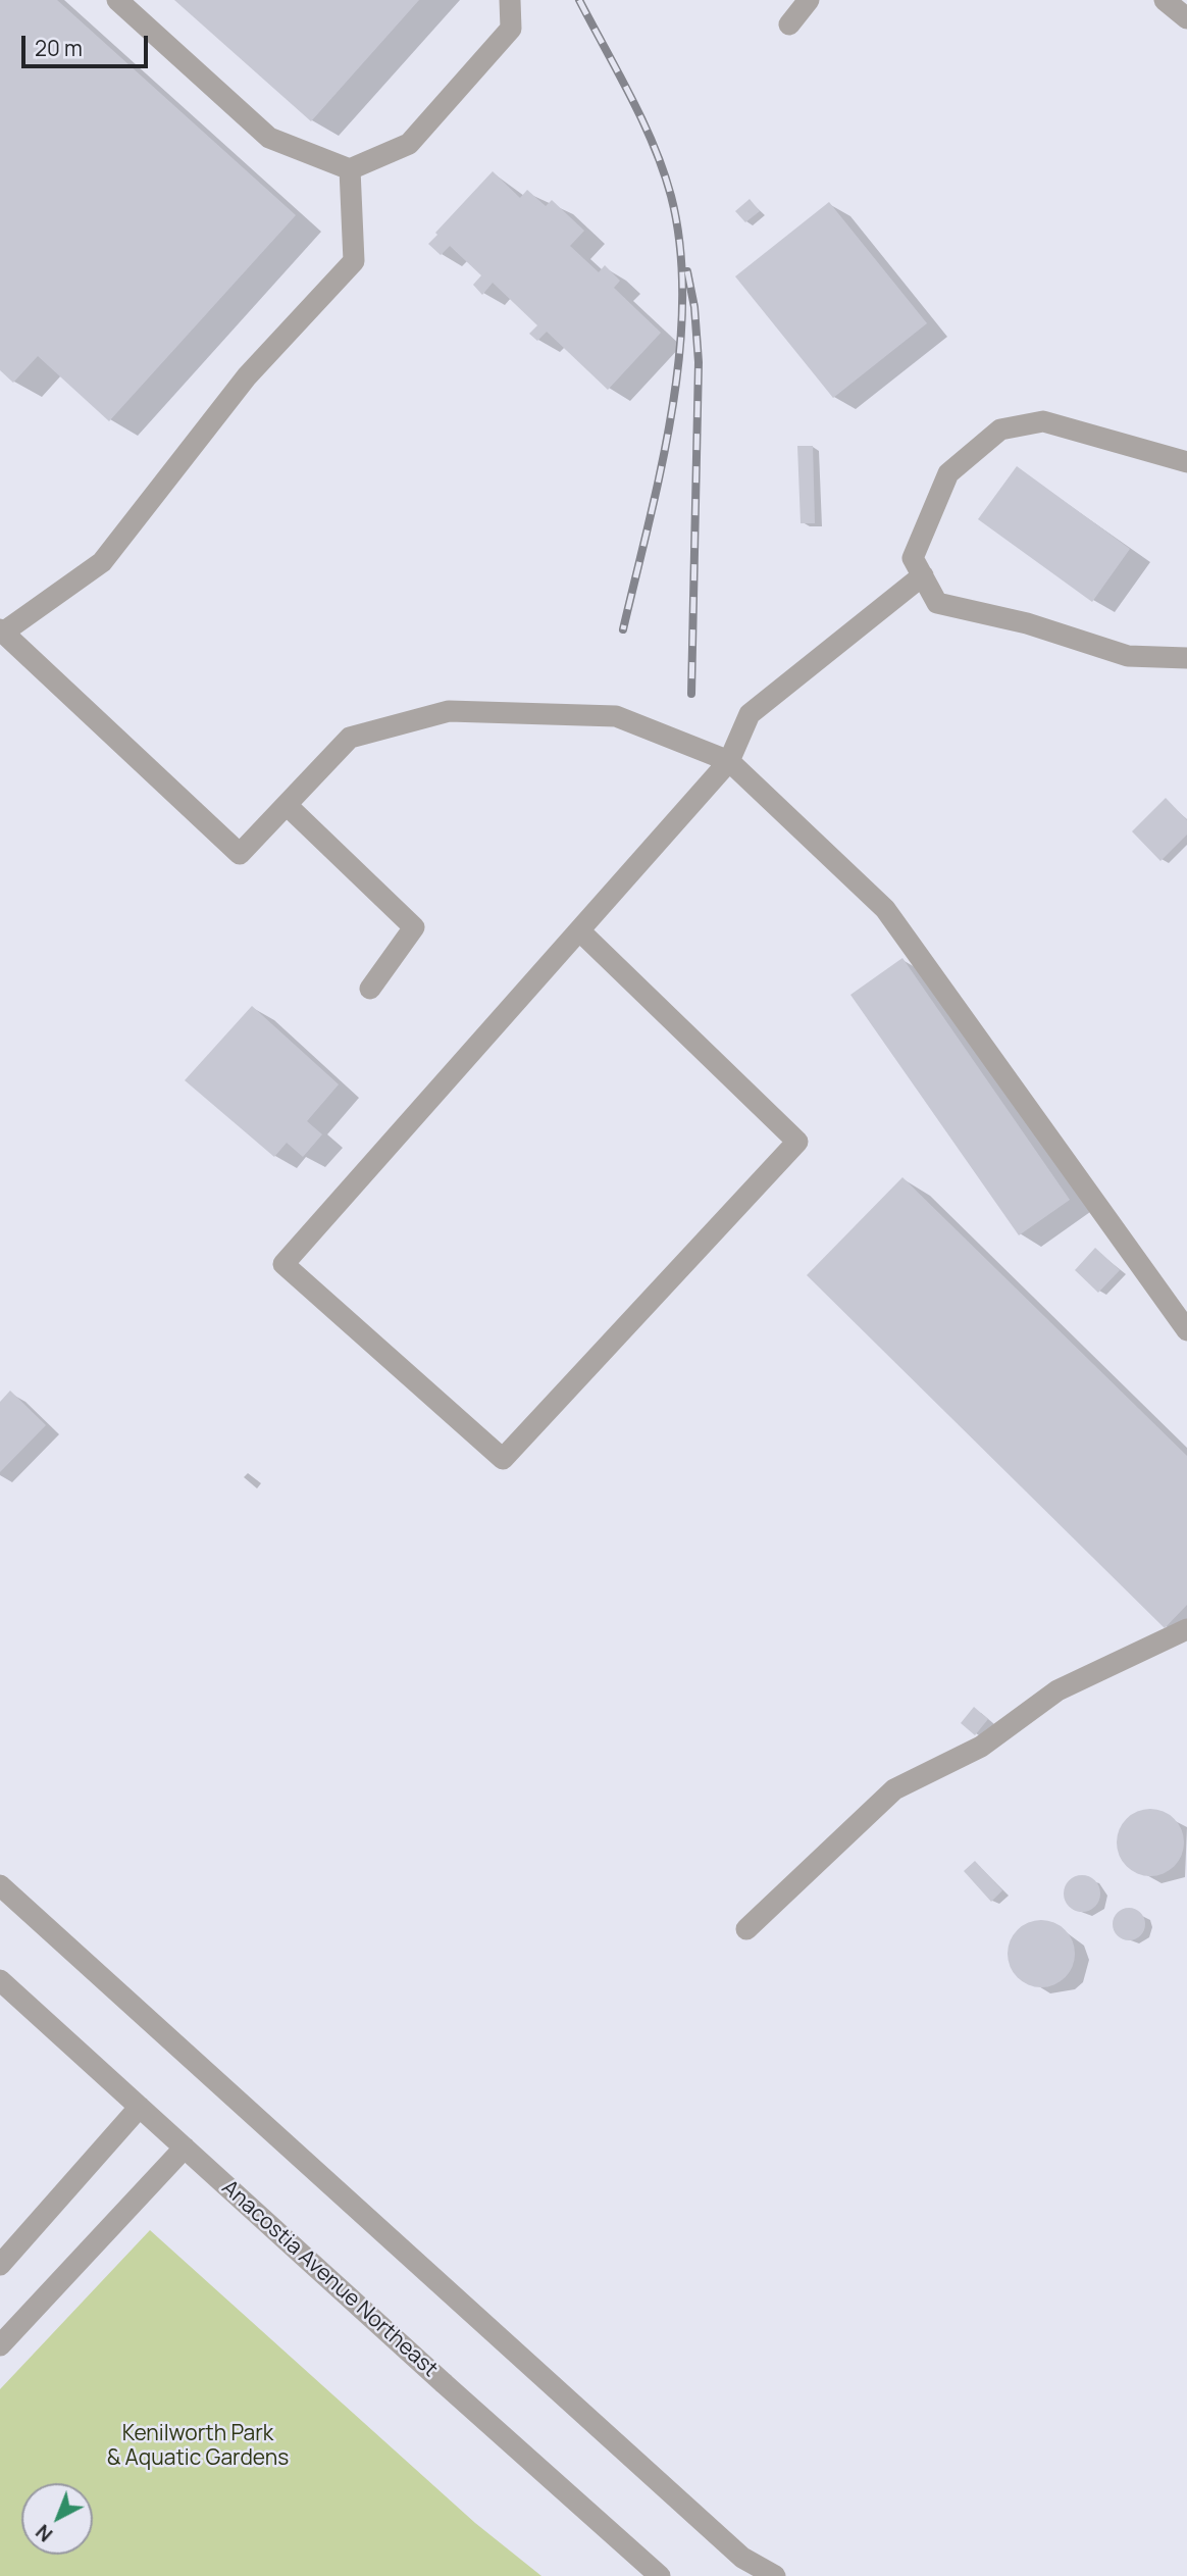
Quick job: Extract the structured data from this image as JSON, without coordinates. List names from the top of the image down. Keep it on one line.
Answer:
{"streets":{"street":["Anacostia Avenue Northeast"]},"parks":["Kenilworth Park & Aquatic Gardens"],"scale_bar":"20 m","north":"bottom left"}
